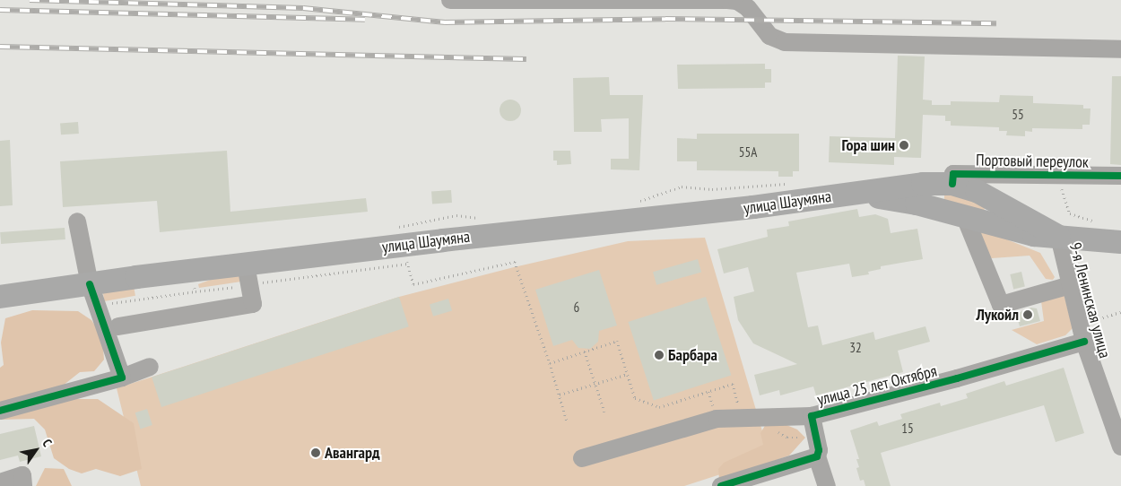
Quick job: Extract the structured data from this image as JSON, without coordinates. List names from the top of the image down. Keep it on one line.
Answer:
{"streets":{"main road":["улица Шаумяна"],"street":["Портовый переулок","9-я Ленинская улица","улица 25 лет Октября"]},"crossings":[["Портовый переулок","улица Шаумяна"],["улица Шаумяна","9-я Ленинская улица"],["9-я Ленинская улица","улица 25 лет Октября"]],"places":["Гора шин","Лукойл","Барбара","Авангард"],"house_numbers":["55","55А","6","32","15"],"north":"top right"}
